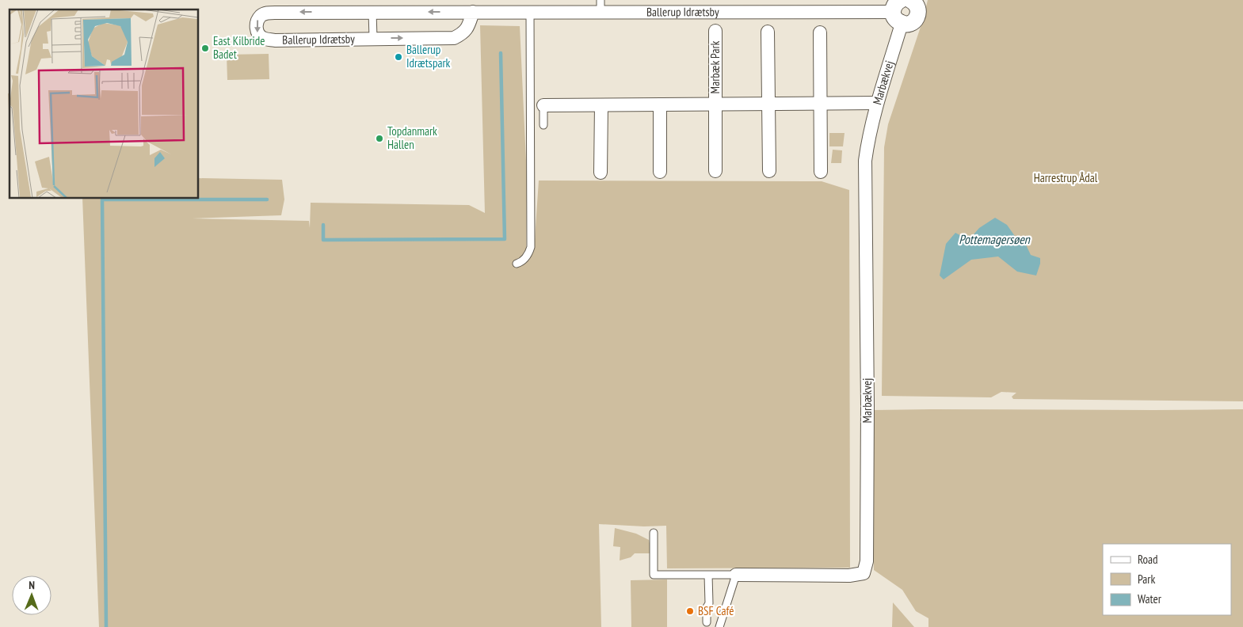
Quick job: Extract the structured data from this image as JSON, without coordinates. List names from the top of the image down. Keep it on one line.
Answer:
{"streets":{"street":["Ballerup Idrætsby","Marbæk Park","Marbækvej"]},"crossings":[["Ballerup Idrætsby","Marbækvej"],["Marbæk Park","Marbækvej"]],"water":["Pottemagersøen"],"parks":["Harrestrup Ådal"],"places":["East Kilbride Badet","Ballerup Idrætspark","Topdanmark Hallen","BSF Café"],"legend":["Road","Park","Water"],"north":"top"}
